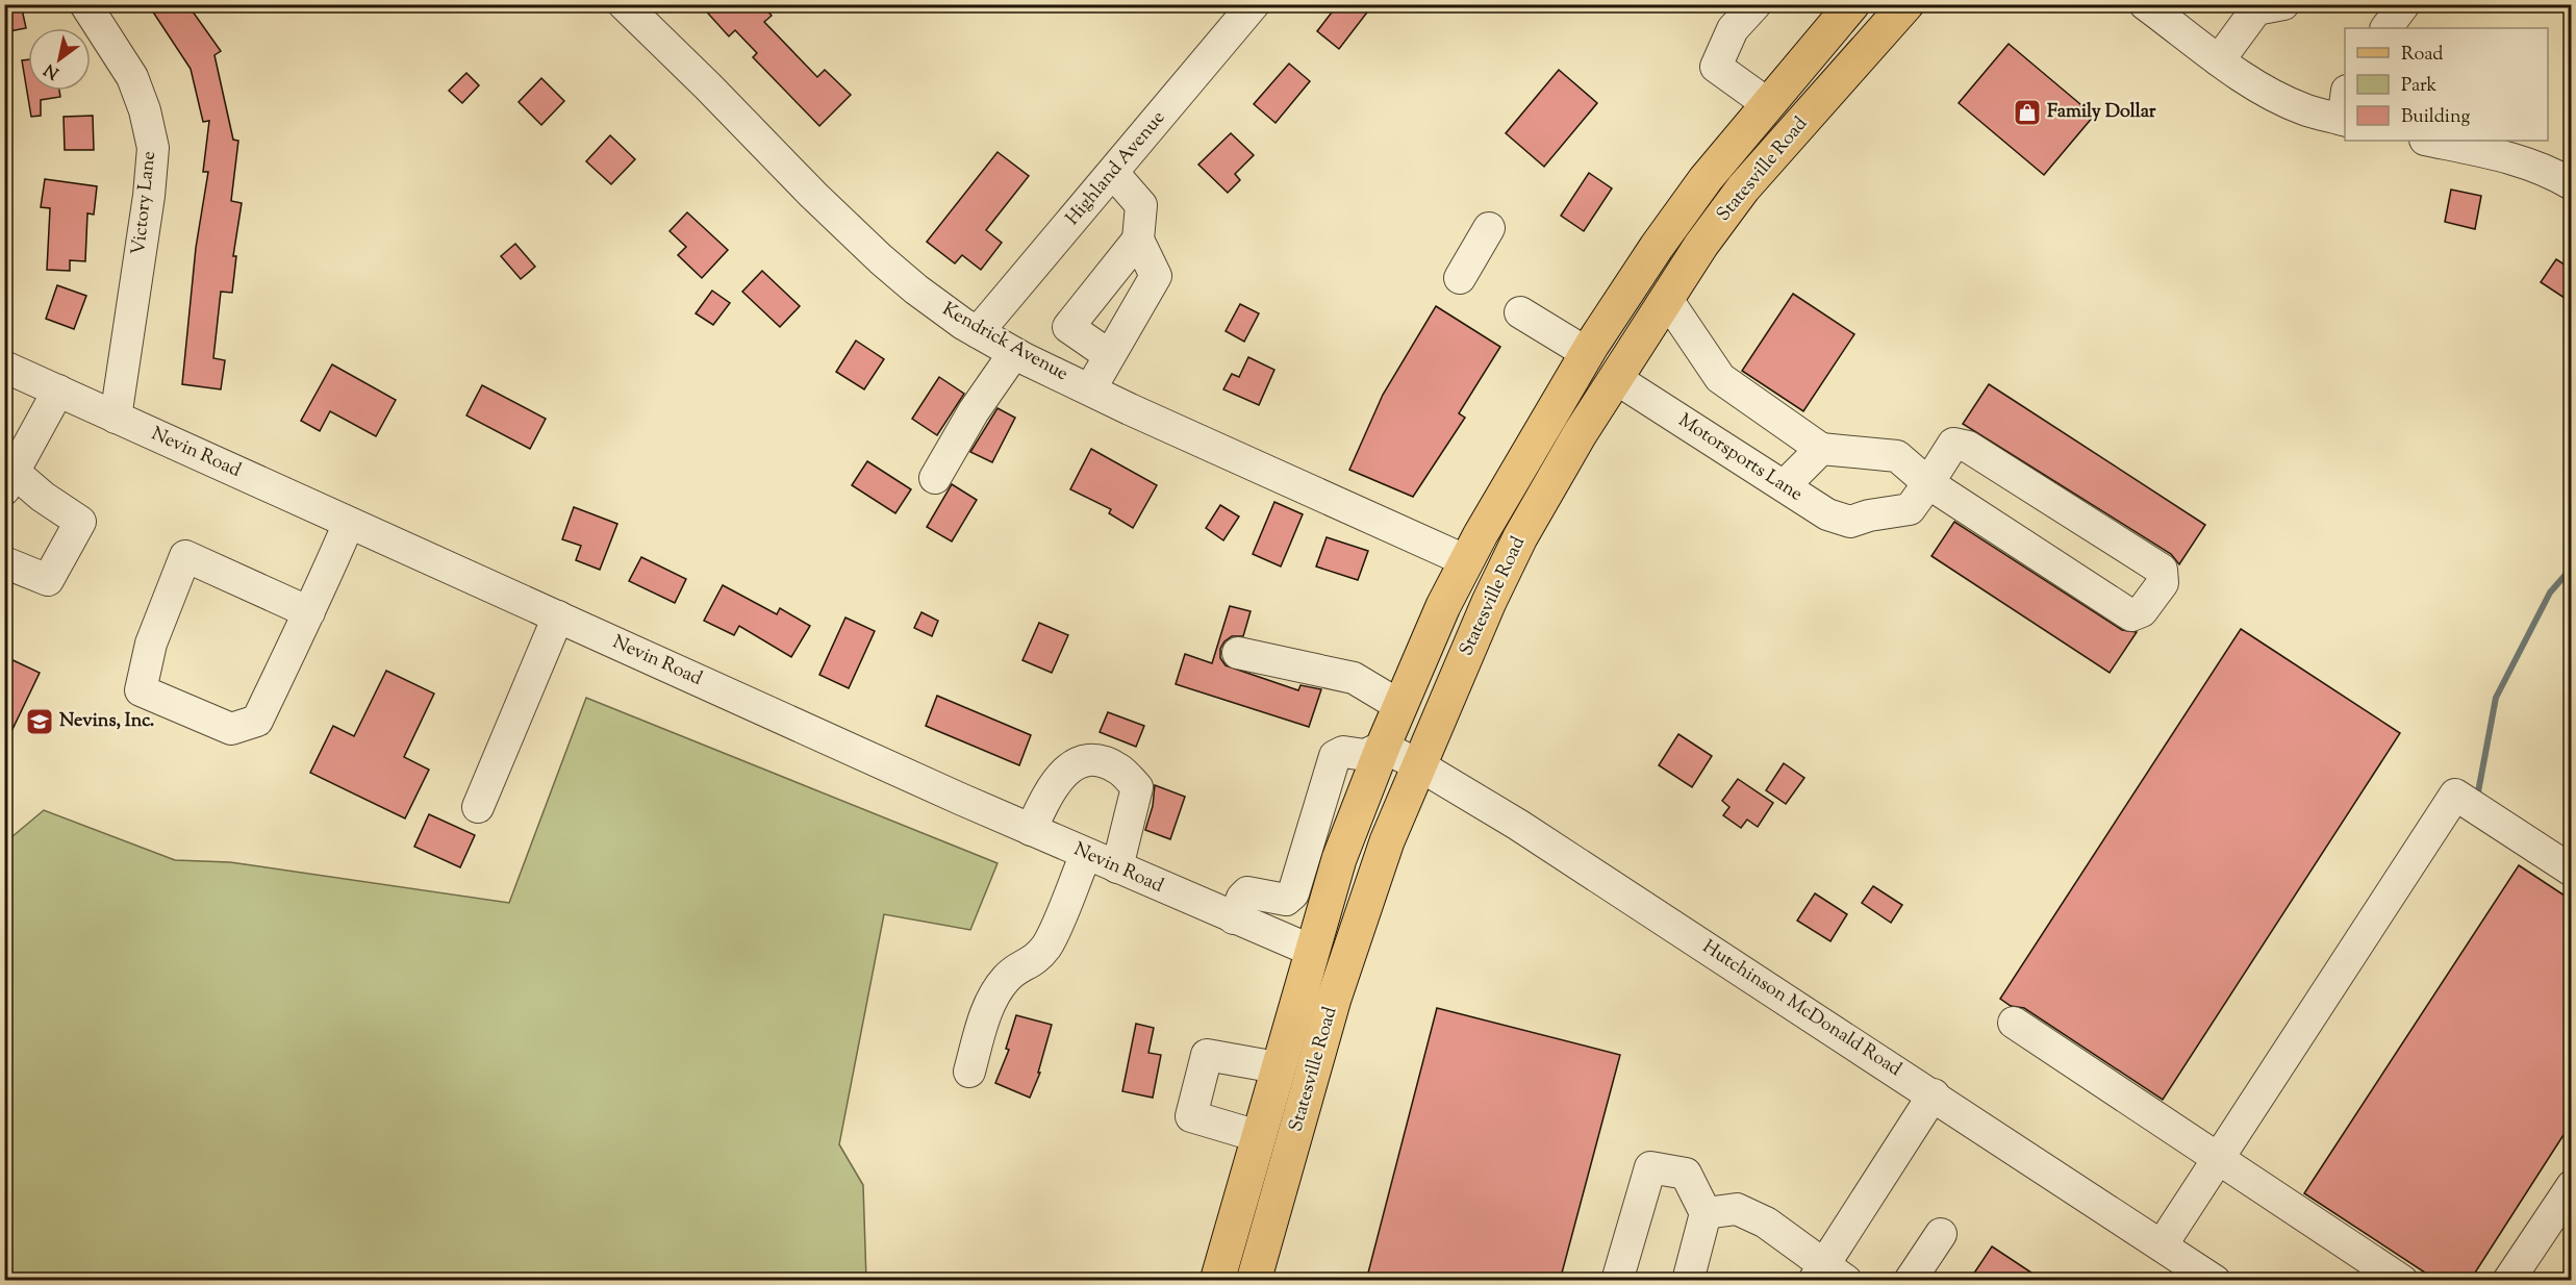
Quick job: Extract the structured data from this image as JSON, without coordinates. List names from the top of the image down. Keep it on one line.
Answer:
{"streets":{"main road":["Statesville Road"],"street":["Highland Avenue","Victory Lane","Kendrick Avenue","Nevin Road","Motorsports Lane","Hutchinson McDonald Road"]},"crossings":[["Highland Avenue","Kendrick Avenue"],["Statesville Road","Kendrick Avenue"],["Statesville Road","Nevin Road"],["Statesville Road","Motorsports Lane"],["Statesville Road","Hutchinson McDonald Road"],["Victory Lane","Nevin Road"]],"places":{"shop":["Family Dollar"],"school or university":["Nevins, Inc."]},"legend":["Road","Park","Building"],"north":"bottom left"}
